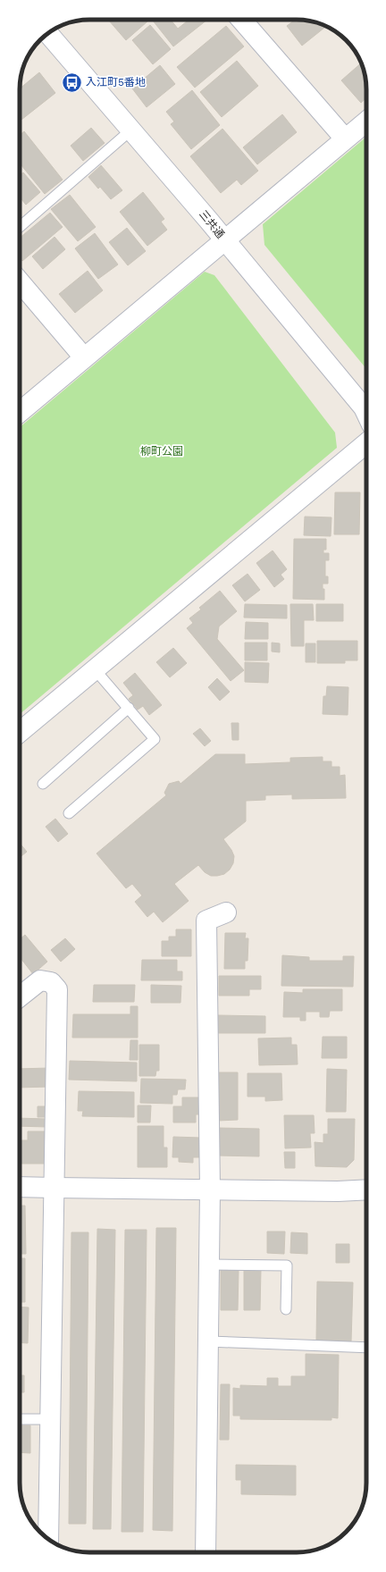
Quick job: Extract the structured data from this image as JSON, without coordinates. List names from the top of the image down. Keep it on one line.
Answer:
{"streets":{"street":["三共通"]},"parks":["柳町公園"],"places":{"bus stop":["入江町5番地"]}}
